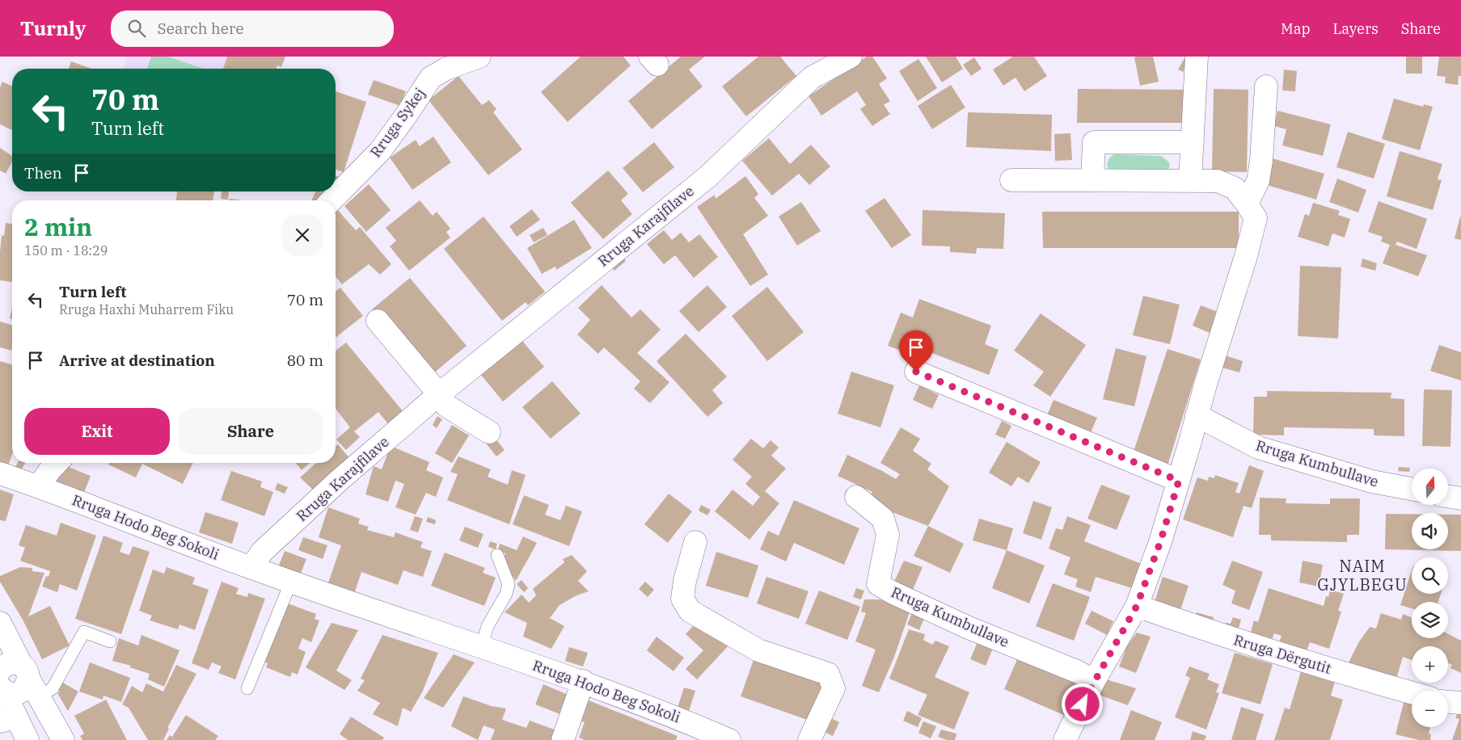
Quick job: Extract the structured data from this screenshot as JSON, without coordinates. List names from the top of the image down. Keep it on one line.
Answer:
{"streets":{"street":["Rruga Sykej","Rruga Karajfilave","Rruga Kumbullave","Rruga Hodo Beg Sokoli","Rruga Dërgutit"]},"crossings":[["Rruga Karajfilave","Rruga Hodo Beg Sokoli"]],"districts":["NAIM GJYLBEGU"],"north":"top","page":{"header":"Turnly","search":"Search here","nav":["Map","Layers","Share"],"turn":["70 m","Turn left"],"then":"Then","heading":["2 min","150 m · 18:29"],"list":[{"name":"Turn left","note":"Rruga Haxhi Muharrem Fiku","value":"70 m"},{"name":"Arrive at destination","value":"80 m"}],"buttons":["Exit","Share"],"map_buttons":["+","−"]}}
